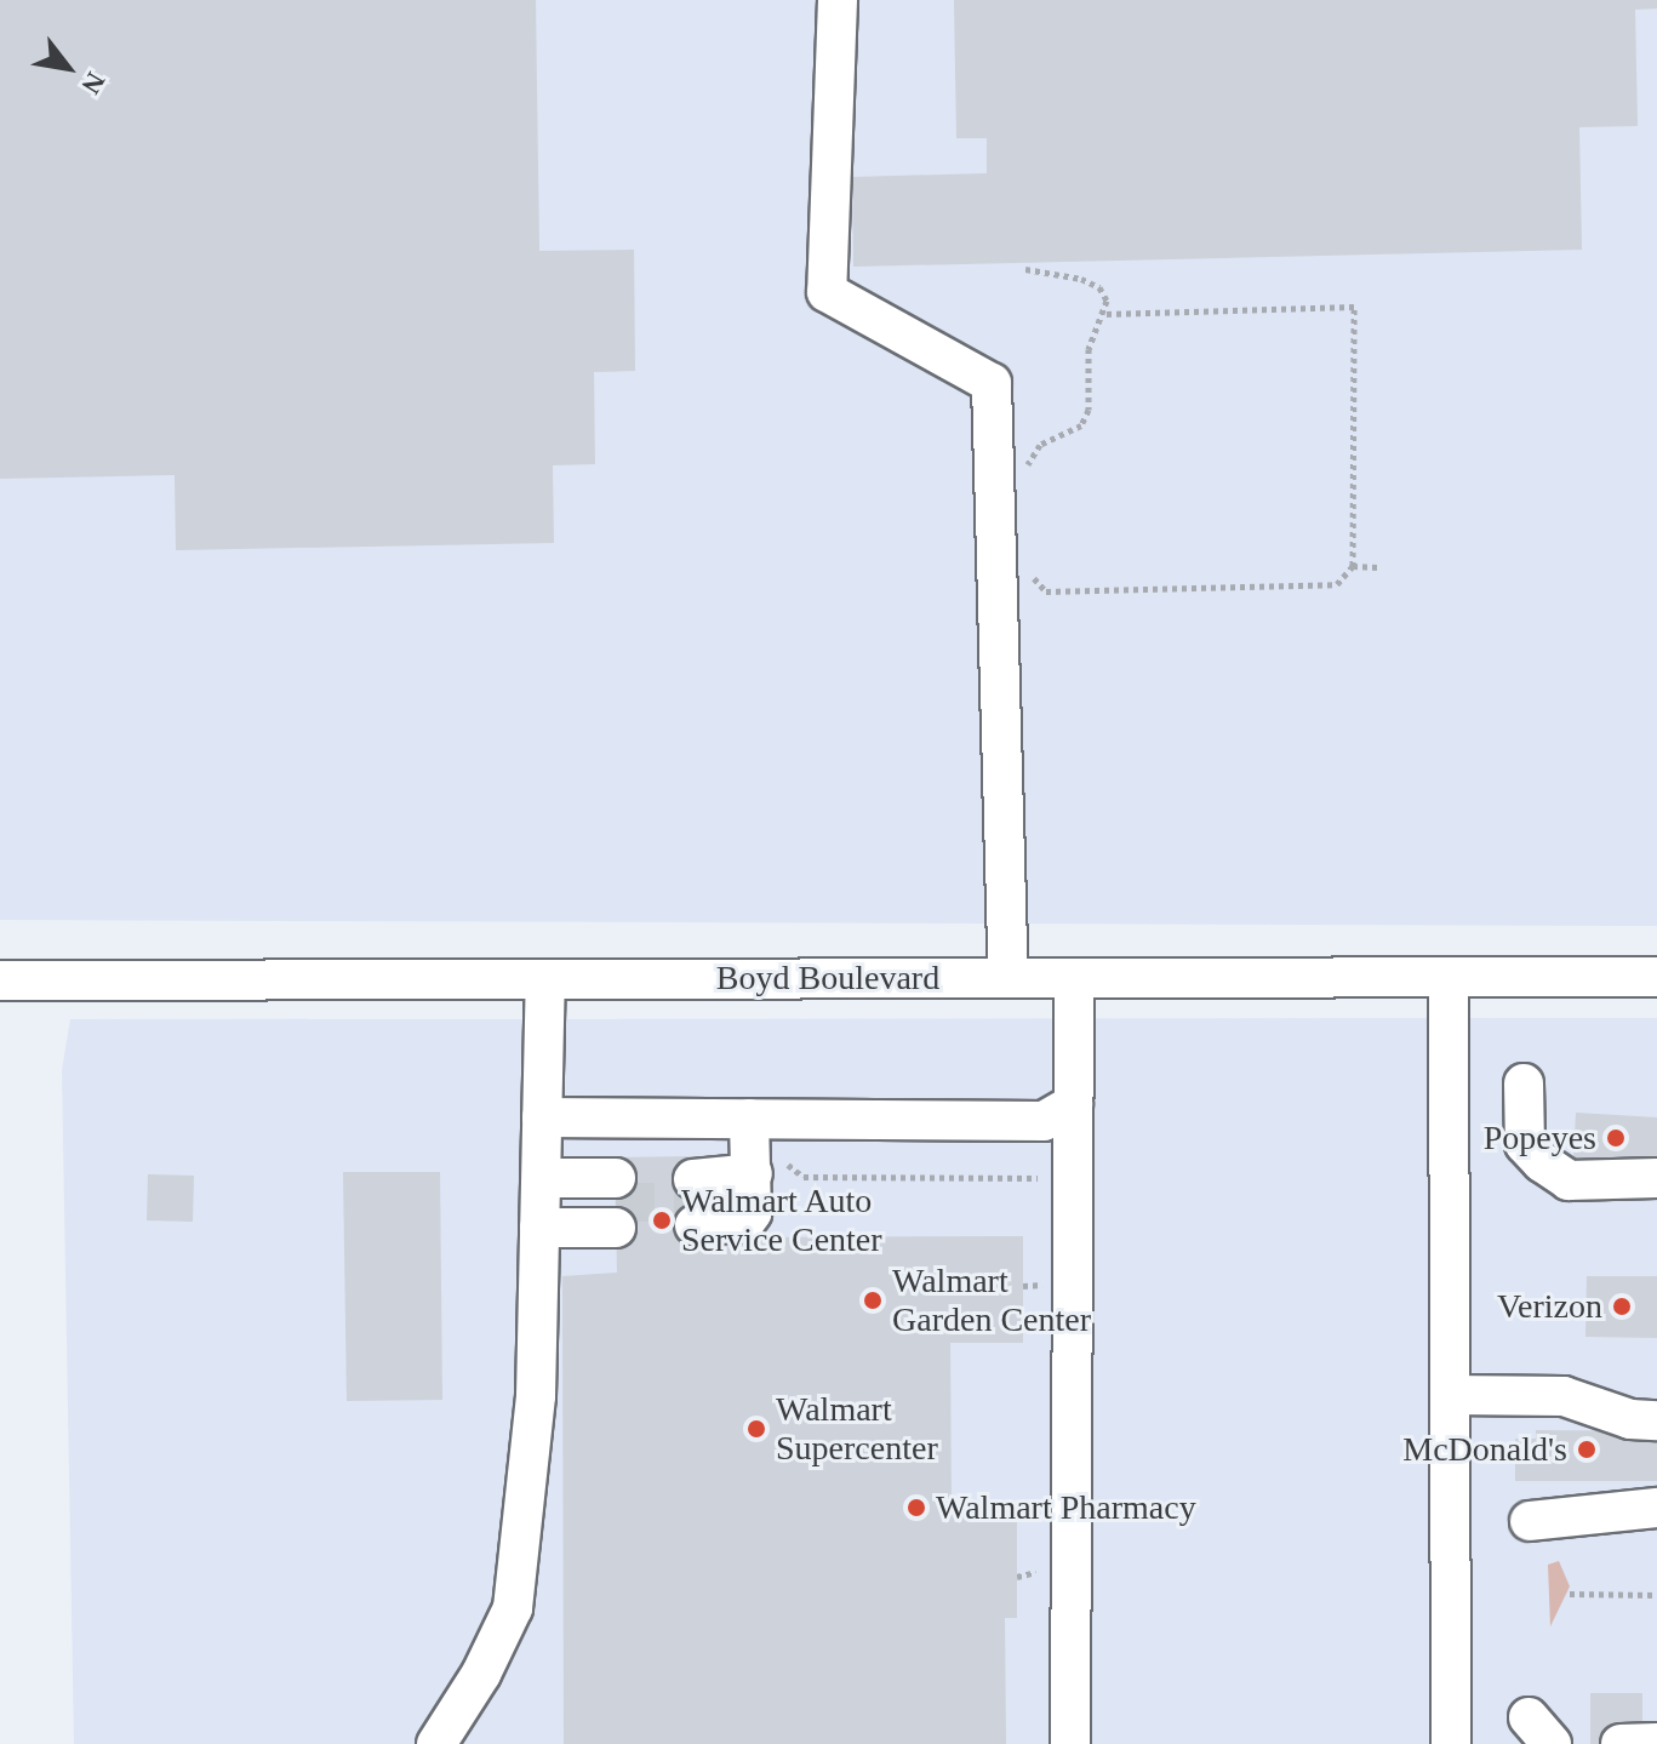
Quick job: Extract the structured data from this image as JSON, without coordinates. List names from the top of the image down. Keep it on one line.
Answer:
{"streets":{"street":["Boyd Boulevard"]},"places":["Popeyes","Walmart Auto Service Center","Walmart Garden Center","Verizon","Walmart Supercenter","McDonald's","Walmart Pharmacy"],"north":"bottom right"}
